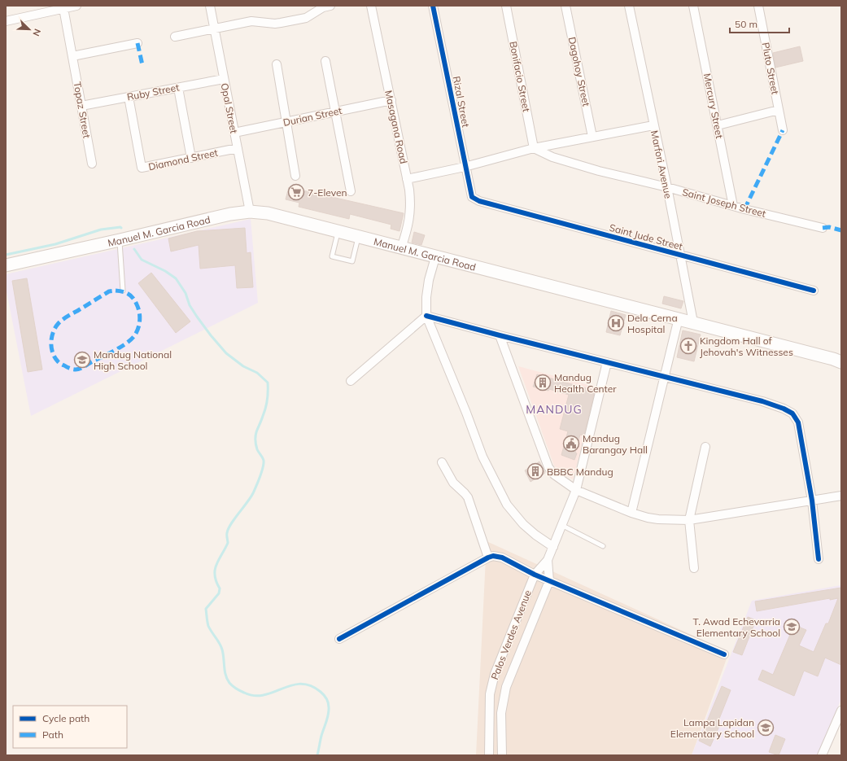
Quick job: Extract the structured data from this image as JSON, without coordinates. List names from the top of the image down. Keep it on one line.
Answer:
{"streets":{"main road":["Manuel M. Garcia Road"],"street":["Pluto Street","Dagohoy Street","Bonifacio Street","Ruby Street","Rizal Street","Mercury Street","Opal Street","Topaz Street","Durian Street","Masagana Road","Diamond Street","Marfori Avenue","Saint Joseph Street","Saint Jude Street","Palos Verdes Avenue"]},"crossings":[["Bonifacio Street","Saint Joseph Street"],["Ruby Street","Opal Street"],["Ruby Street","Topaz Street"],["Ruby Street","Diamond Street"],["Rizal Street","Saint Jude Street"],["Mercury Street","Saint Joseph Street"],["Opal Street","Durian Street"],["Opal Street","Diamond Street"],["Opal Street","Manuel M. Garcia Road"],["Durian Street","Masagana Road"],["Masagana Road","Manuel M. Garcia Road"],["Marfori Avenue","Saint Joseph Street"],["Marfori Avenue","Manuel M. Garcia Road"],["Marfori Avenue","Saint Jude Street"]],"districts":["MANDUG"],"places":{"supermarket":["7-Eleven"],"hospital":["Dela Cerna Hospital"],"church":["Kingdom Hall of Jehovah's Witnesses"],"school or university":["Mandug National High School","T. Awad Echevarria Elementary School","Lampa Lapidan Elementary School"],"building":["Mandug Health Center","BBBC Mandug"],"public building":["Mandug Barangay Hall"]},"legend":["Cycle path","Path"],"scale_bar":"50 m","north":"bottom right"}
